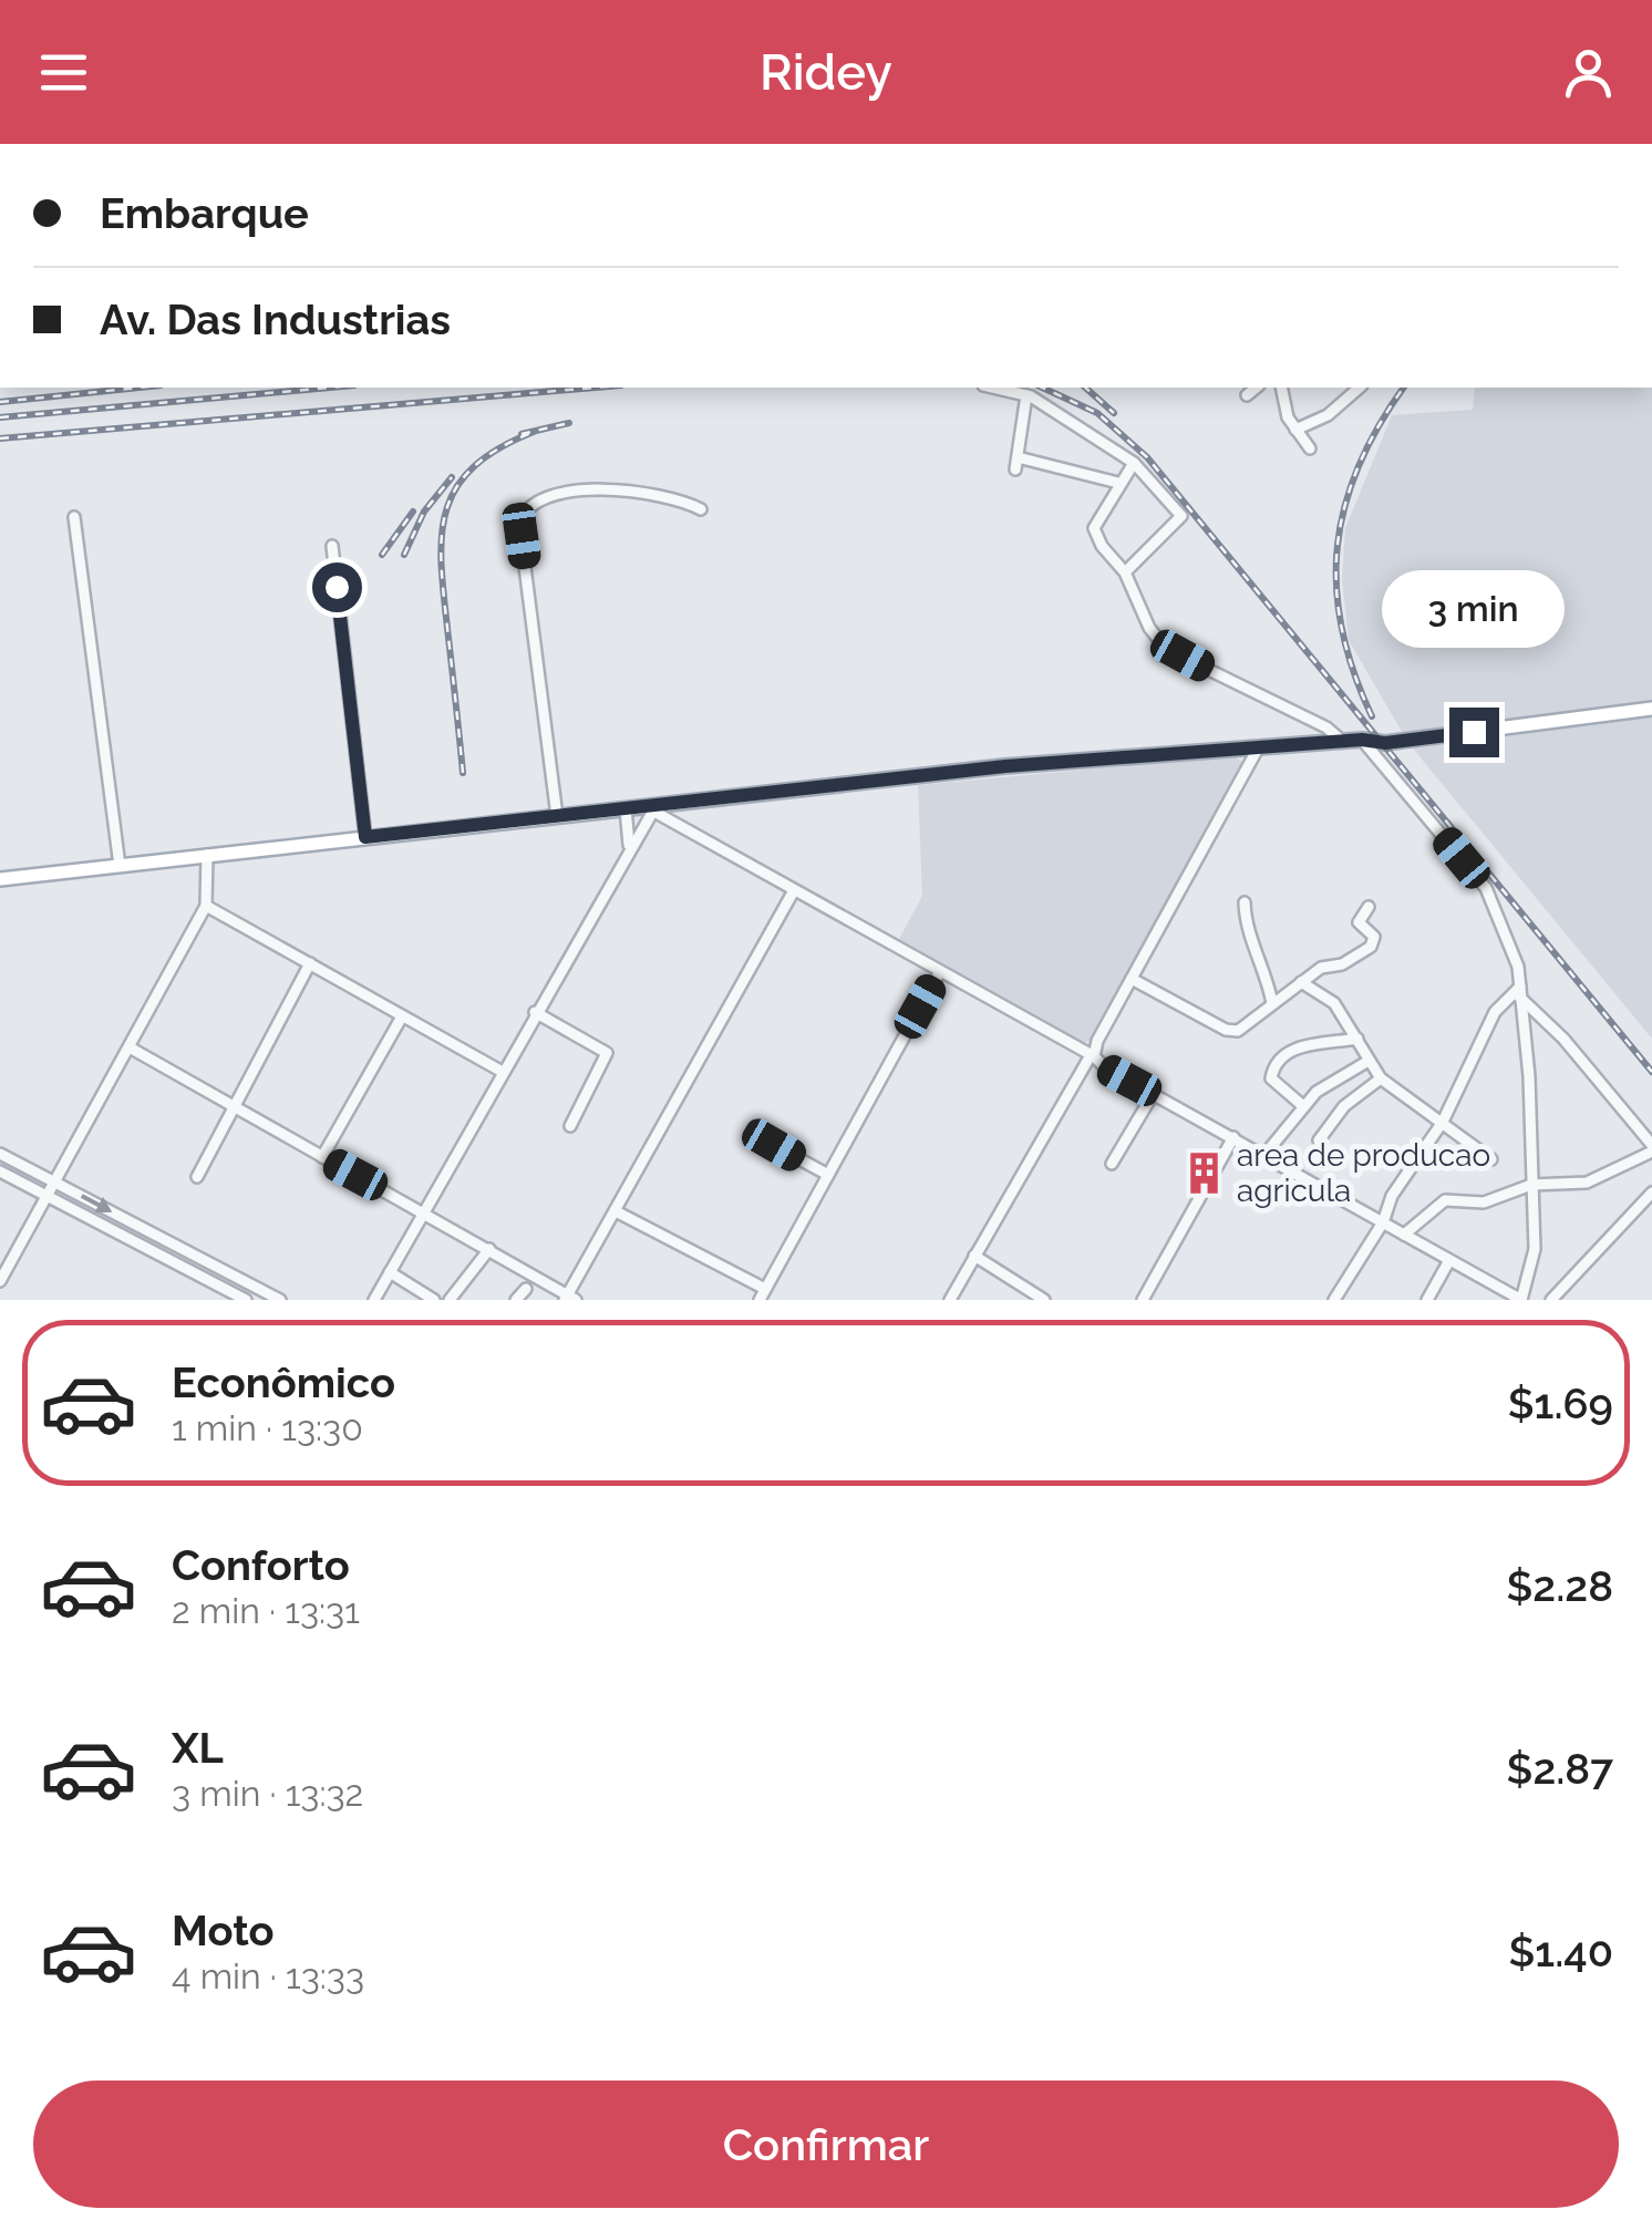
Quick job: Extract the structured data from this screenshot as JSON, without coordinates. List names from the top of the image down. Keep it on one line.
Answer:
{"places":{"building":["area de producao agricula"]},"page":{"header":"Ridey","banner":["Embarque","Av. Das Industrias"],"bubble":"3 min","list":[{"name":"Econômico","note":"1 min · 13:30","value":"$1.69"},{"name":"Conforto","note":"2 min · 13:31","value":"$2.28"},{"name":"XL","note":"3 min · 13:32","value":"$2.87"},{"name":"Moto","note":"4 min · 13:33","value":"$1.40"}],"buttons":"Confirmar"}}
